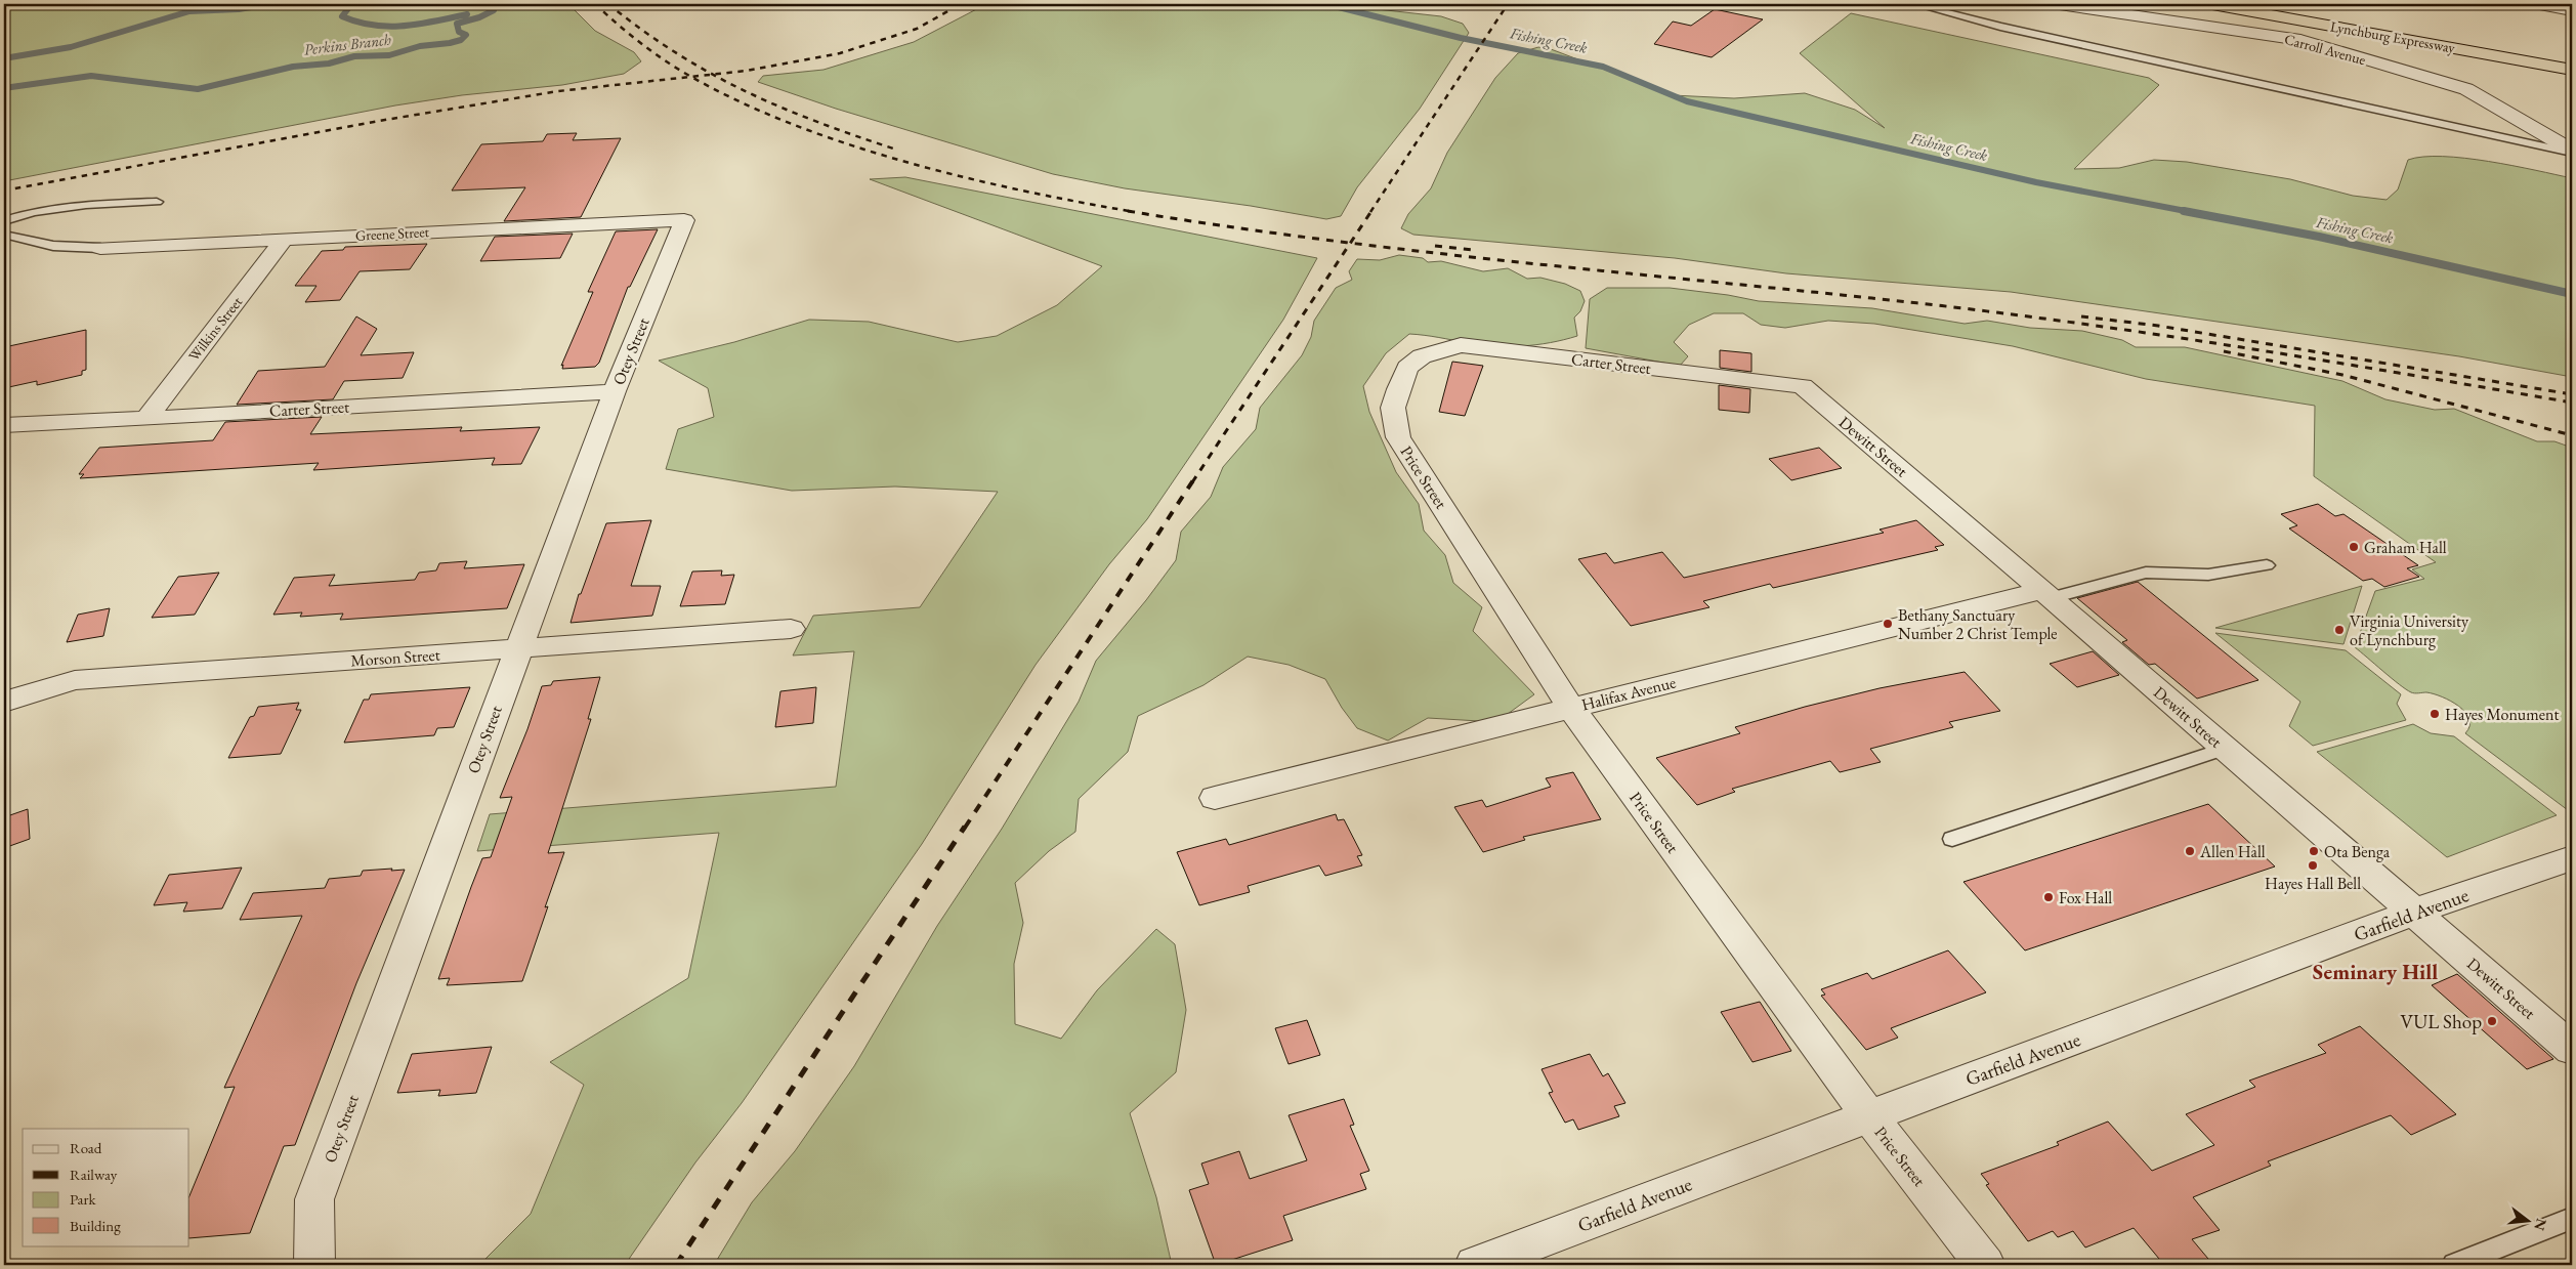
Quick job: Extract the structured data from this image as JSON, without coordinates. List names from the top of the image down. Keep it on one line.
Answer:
{"streets":{"highway":["Lynchburg Expressway"],"street":["Carroll Avenue","Greene Street","Wilkins Street","Otey Street","Carter Street","Dewitt Street","Price Street","Morson Street","Halifax Avenue","Garfield Avenue"]},"crossings":[["Greene Street","Wilkins Street"],["Greene Street","Otey Street"],["Wilkins Street","Carter Street"],["Otey Street","Carter Street"],["Otey Street","Morson Street"],["Carter Street","Dewitt Street"],["Carter Street","Price Street"],["Dewitt Street","Halifax Avenue"],["Dewitt Street","Garfield Avenue"],["Price Street","Halifax Avenue"],["Price Street","Garfield Avenue"]],"districts":["Seminary Hill"],"water":["Fishing Creek","Perkins Branch"],"places":["Graham Hall","Bethany Sanctuary Number 2 Christ Temple","Virginia University of Lynchburg","Hayes Monument","Allen Hall","Ota Benga","Hayes Hall Bell","Fox Hall","VUL Shop"],"legend":["Road","Railway","Park","Building"],"north":"right"}
